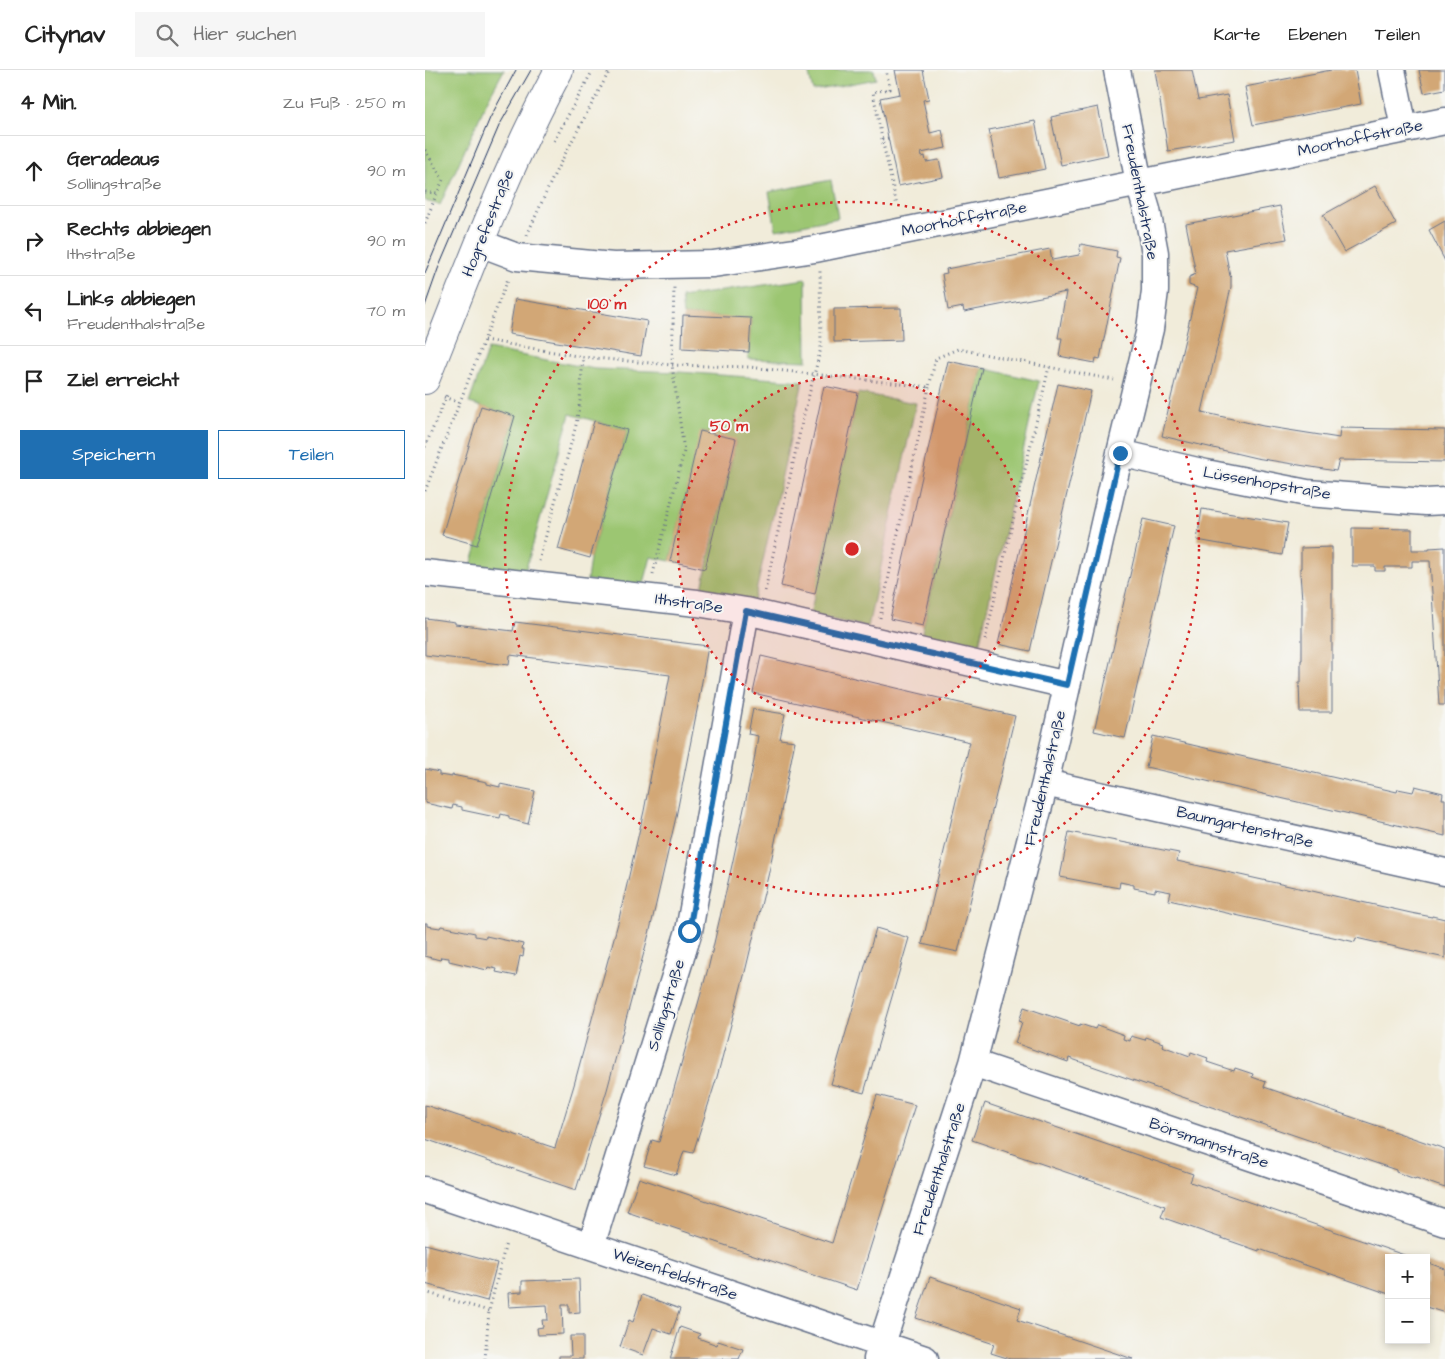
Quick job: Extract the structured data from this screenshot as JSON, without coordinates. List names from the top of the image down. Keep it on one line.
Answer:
{"streets":{"street":["Moorhoffstraße","Freudenthalstraße","Hogrefestraße","Lüssenhopstraße","Ithstraße","Baumgartenstraße","Sollingstraße","Börsmannstraße","Weizenfeldstraße"]},"crossings":[["Moorhoffstraße","Freudenthalstraße"],["Moorhoffstraße","Hogrefestraße"],["Freudenthalstraße","Lüssenhopstraße"],["Freudenthalstraße","Ithstraße"],["Freudenthalstraße","Baumgartenstraße"],["Freudenthalstraße","Börsmannstraße"],["Freudenthalstraße","Weizenfeldstraße"],["Ithstraße","Sollingstraße"],["Sollingstraße","Weizenfeldstraße"]],"page":{"header":"Citynav","search":"Hier suchen","nav":["Karte","Ebenen","Teilen"],"heading":["4 Min.","Zu Fuß · 250 m"],"list":[["Geradeaus","Sollingstraße","90 m"],["Rechts abbiegen","Ithstraße","90 m"],["Links abbiegen","Freudenthalstraße","70 m"],"Ziel erreicht"],"buttons":["Speichern","Teilen"],"map_buttons":["+","−"]},"rings":["100 m","50 m"]}
